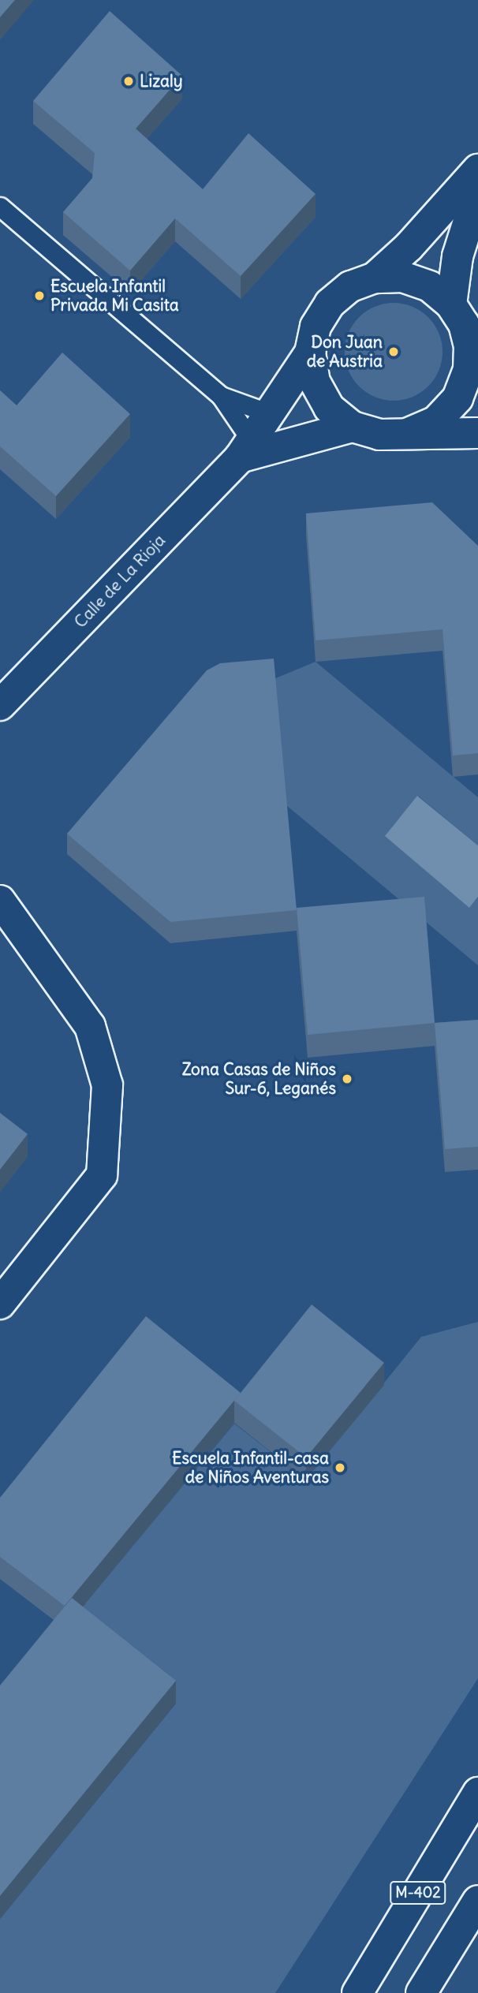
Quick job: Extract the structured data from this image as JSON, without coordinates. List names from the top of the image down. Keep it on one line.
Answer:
{"streets":{"main road":["Calle de La Rioja","M-402"]},"places":["Lizaly","Escuela Infantil Privada Mi Casita","Don Juan de Austria","Zona Casas de Niños Sur-6, Leganés","Escuela Infantil-casa de Niños Aventuras"]}
